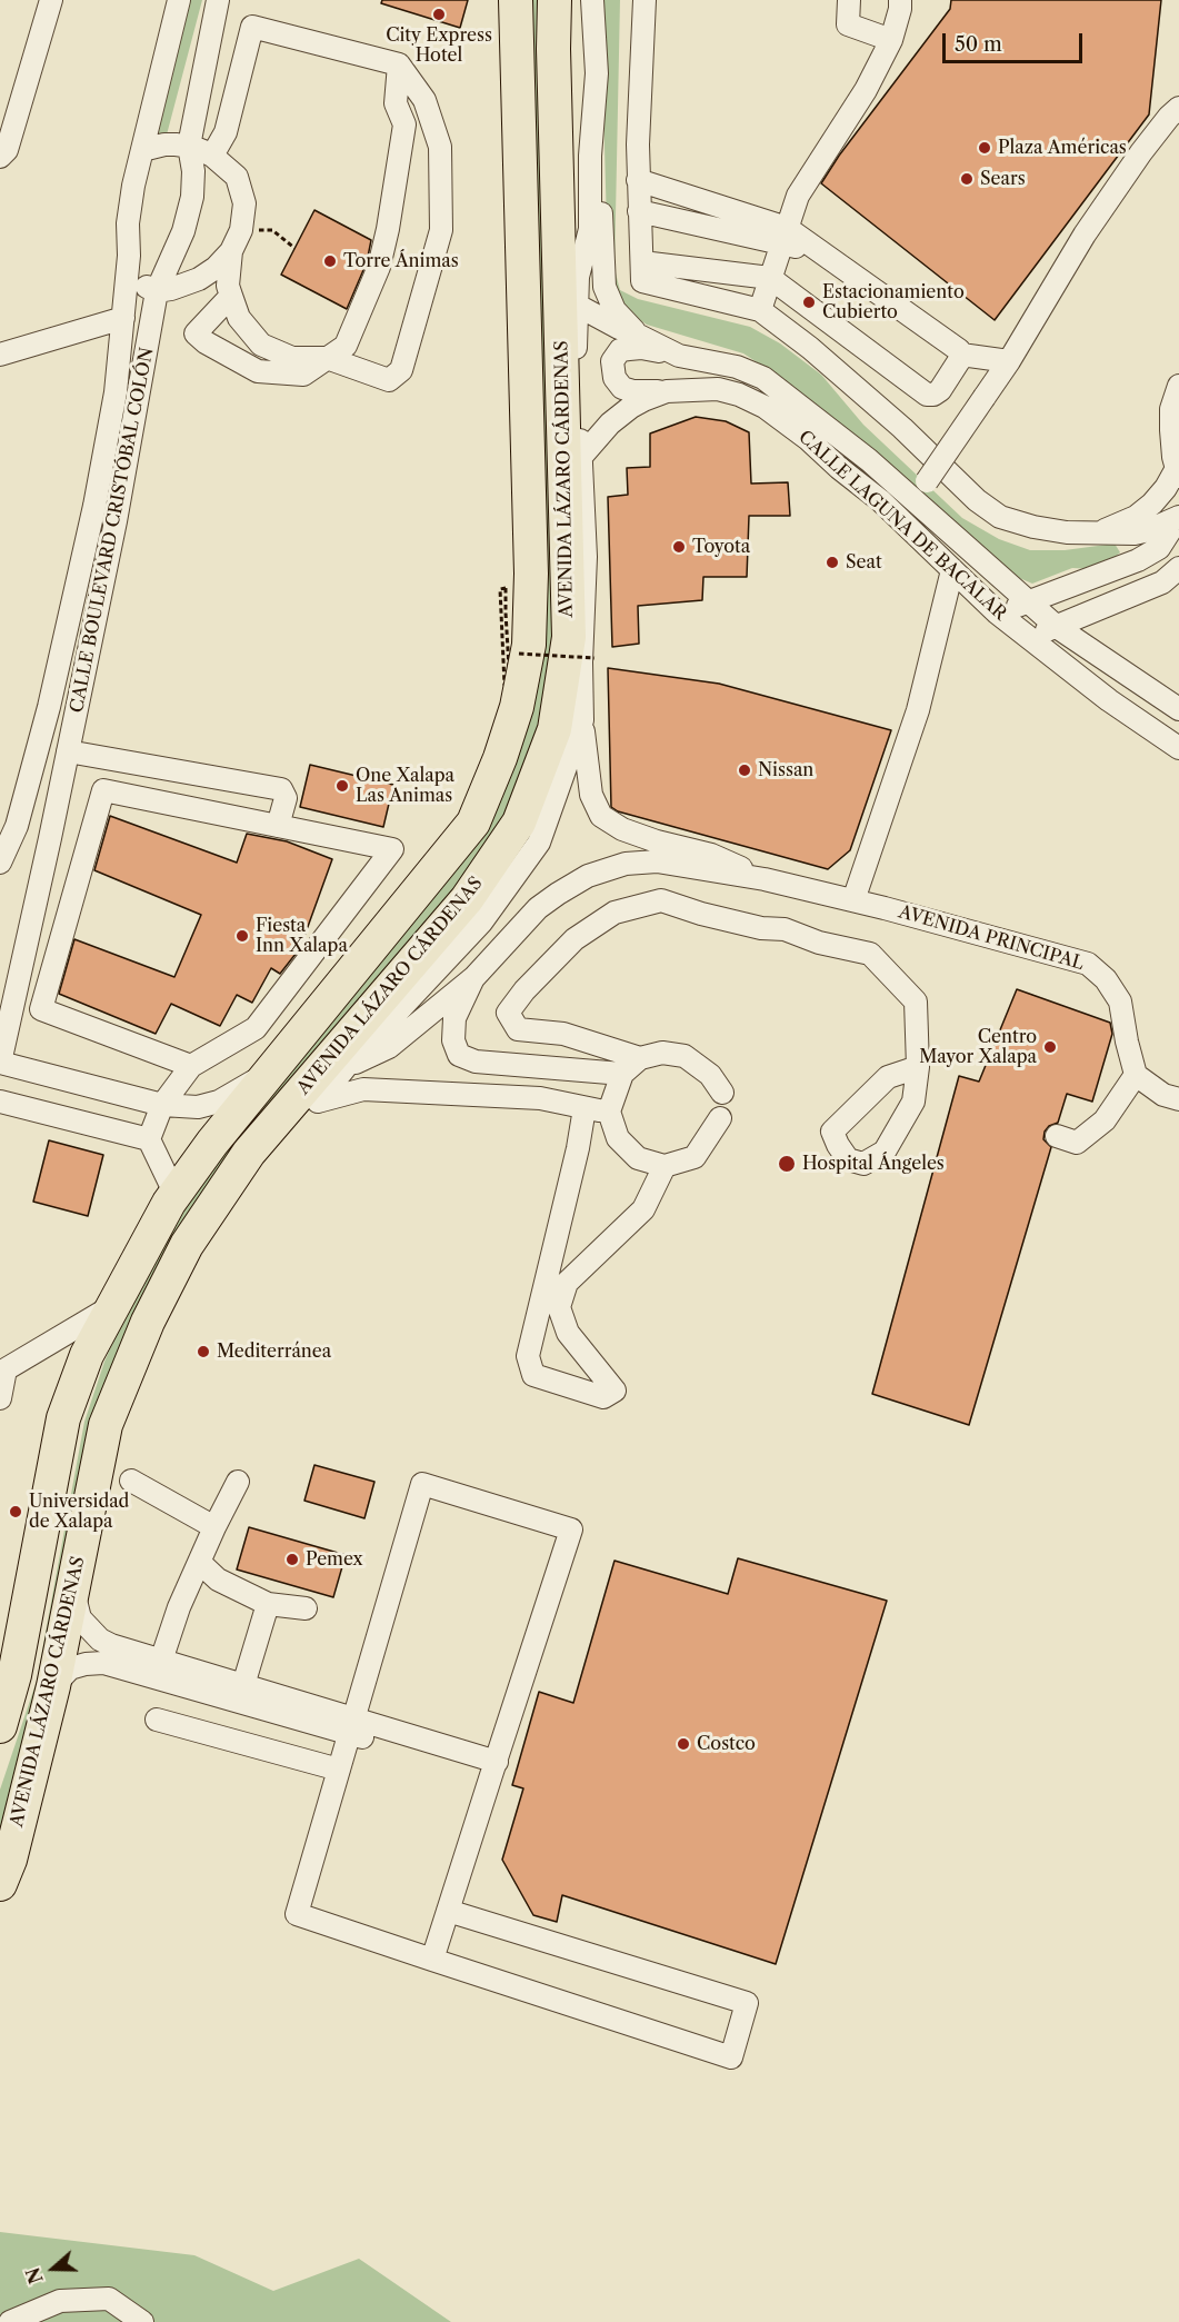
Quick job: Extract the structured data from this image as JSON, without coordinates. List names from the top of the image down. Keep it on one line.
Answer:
{"streets":{"highway":["AVENIDA LÁZARO CÁRDENAS"],"street":["CALLE LAGUNA DE BACALAR","CALLE BOULEVARD CRISTÓBAL COLÓN","AVENIDA PRINCIPAL"]},"crossings":[["AVENIDA LÁZARO CÁRDENAS","CALLE LAGUNA DE BACALAR"],["AVENIDA LÁZARO CÁRDENAS","AVENIDA PRINCIPAL"]],"places":["City Express Hotel","Plaza Américas","Sears","Torre Ánimas","Estacionamiento Cubierto","Toyota","Seat","Nissan","One Xalapa Las Animas","Fiesta Inn Xalapa","Centro Mayor Xalapa","Hospital Ángeles","Mediterránea","Universidad de Xalapa","Pemex","Costco"],"scale_bar":"50 m","north":"left"}
